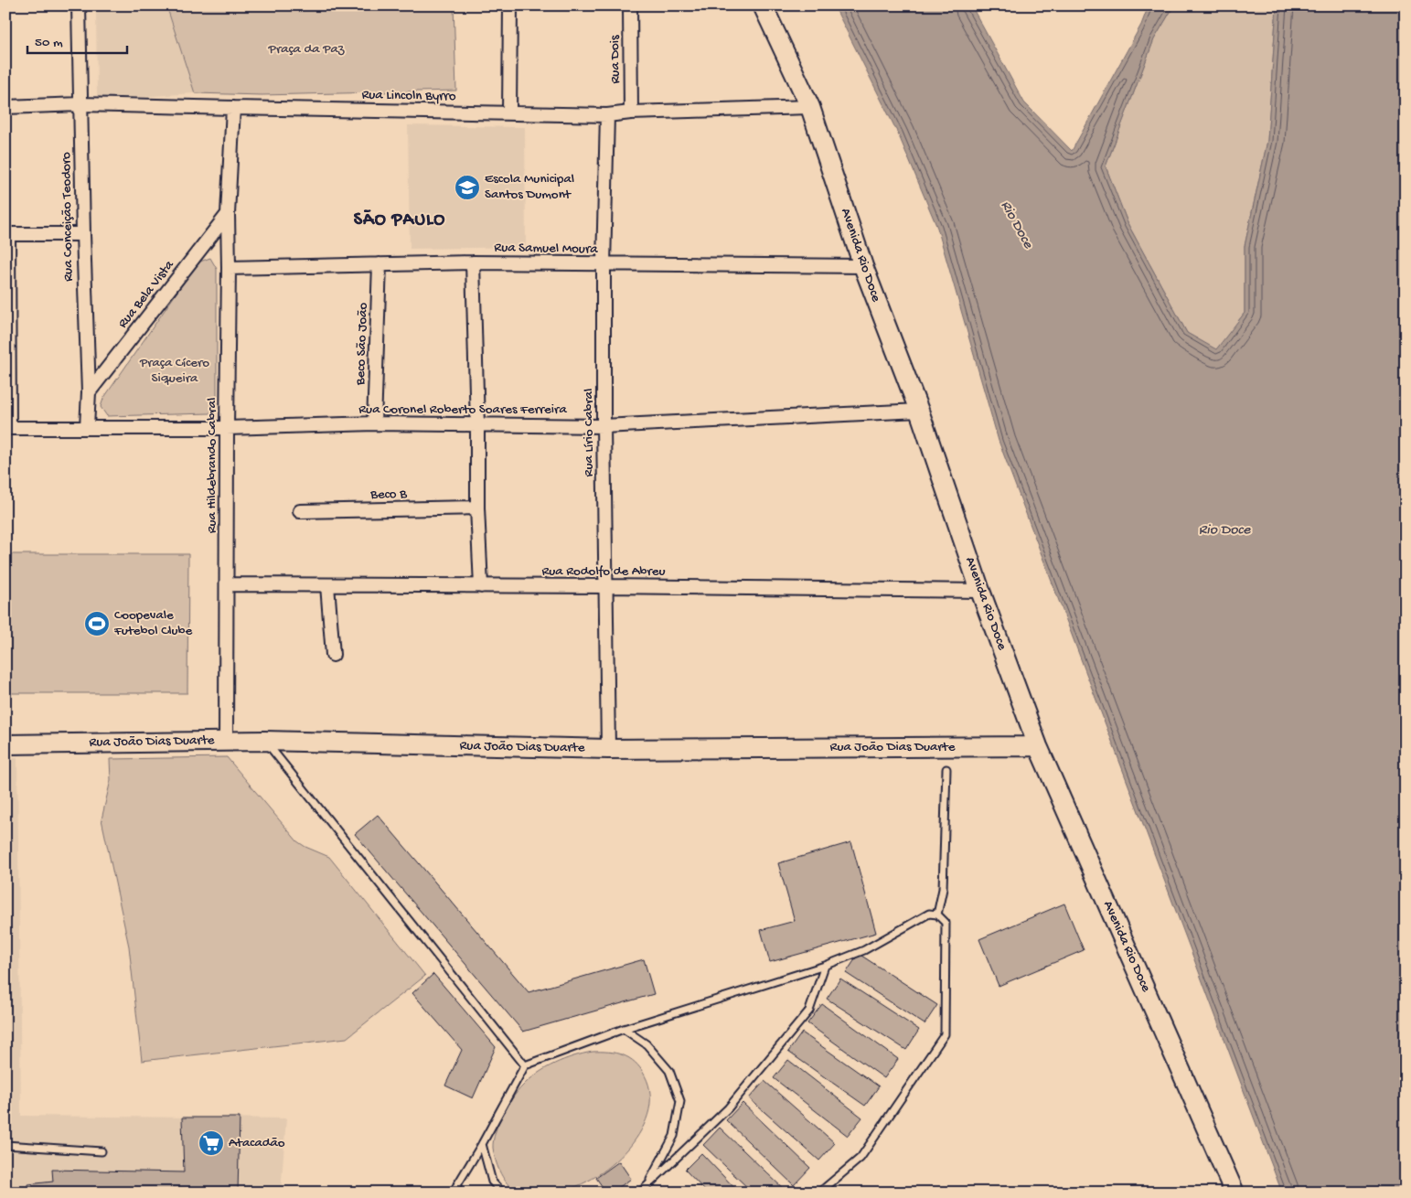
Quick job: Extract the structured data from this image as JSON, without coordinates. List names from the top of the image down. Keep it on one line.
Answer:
{"streets":{"street":["Rua Dois","Rua Lincoln Byrro","Rua Conceição Teodoro","Rua Samuel Moura","Avenida Rio Doce","Rua Bela Vista","Beco São João","Rua Coronel Roberto Soares Ferreira","Rua Lírio Cabral","Rua Hildebrando Cabral","Beco B","Rua Rodolfo de Abreu","Rua João Dias Duarte"]},"crossings":[["Rua Dois","Rua Lincoln Byrro"],["Rua Lincoln Byrro","Rua Conceição Teodoro"],["Rua Lincoln Byrro","Avenida Rio Doce"],["Rua Lincoln Byrro","Rua Lírio Cabral"],["Rua Lincoln Byrro","Rua Hildebrando Cabral"],["Rua Conceição Teodoro","Rua Bela Vista"],["Rua Conceição Teodoro","Rua Coronel Roberto Soares Ferreira"],["Rua Samuel Moura","Avenida Rio Doce"],["Rua Samuel Moura","Beco São João"],["Rua Samuel Moura","Rua Lírio Cabral"],["Rua Samuel Moura","Rua Hildebrando Cabral"],["Avenida Rio Doce","Rua Coronel Roberto Soares Ferreira"],["Avenida Rio Doce","Rua Rodolfo de Abreu"],["Avenida Rio Doce","Rua João Dias Duarte"],["Rua Bela Vista","Rua Hildebrando Cabral"],["Beco São João","Rua Coronel Roberto Soares Ferreira"],["Rua Coronel Roberto Soares Ferreira","Rua Lírio Cabral"],["Rua Coronel Roberto Soares Ferreira","Rua Hildebrando Cabral"],["Rua Lírio Cabral","Rua Rodolfo de Abreu"],["Rua Lírio Cabral","Rua João Dias Duarte"],["Rua Hildebrando Cabral","Rua Rodolfo de Abreu"],["Rua Hildebrando Cabral","Rua João Dias Duarte"]],"districts":["SÃO PAULO"],"water":["Rio Doce"],"parks":["Praça da Paz","Praça Cícero Siqueira"],"places":{"school or university":["Escola Municipal Santos Dumont"],"sports":["Coopevale Futebol Clube"],"supermarket":["Atacadão"]},"scale_bar":"50 m"}
